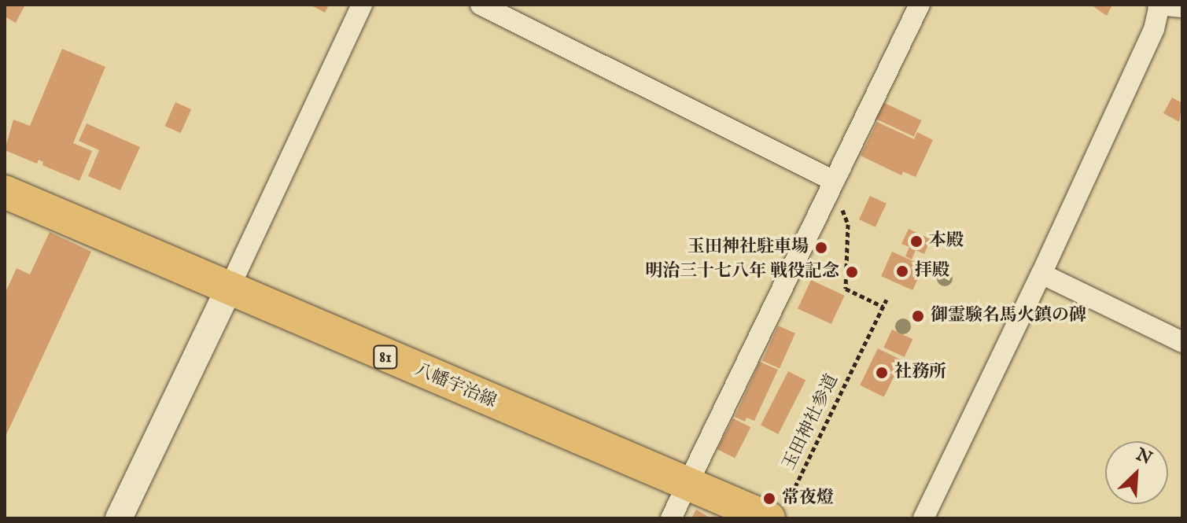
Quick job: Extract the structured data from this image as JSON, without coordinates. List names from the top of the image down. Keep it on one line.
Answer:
{"streets":{"main road":["81","八幡宇治線"],"path":["玉田神社参道"]},"crossings":[["八幡宇治線","玉田神社参道"]],"places":["本殿","玉田神社駐車場","拝殿","明治三十七八年 戦役記念","御霊験名馬火鎮の碑","社務所","常夜燈"],"north":"top right"}
